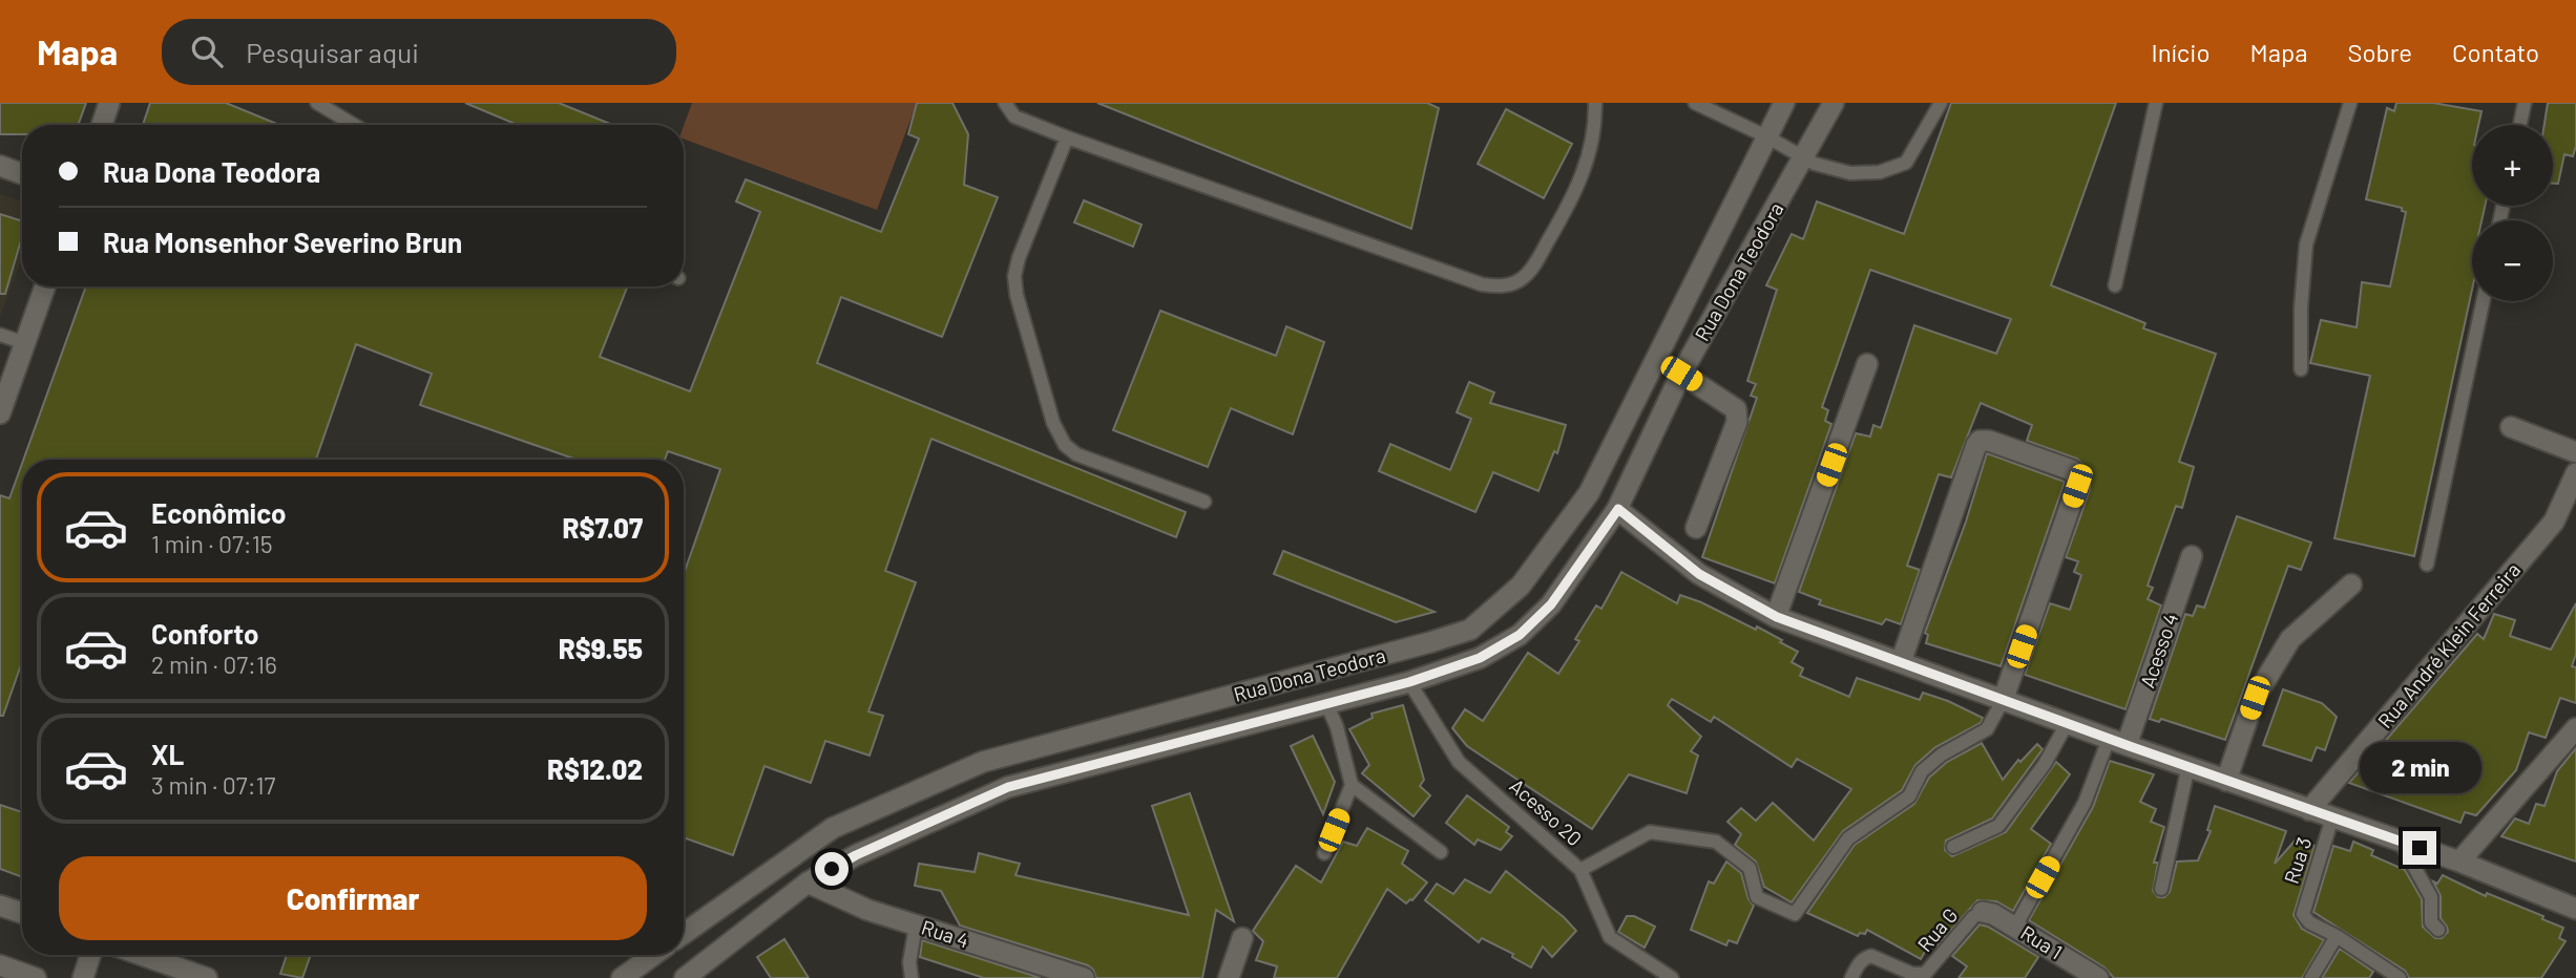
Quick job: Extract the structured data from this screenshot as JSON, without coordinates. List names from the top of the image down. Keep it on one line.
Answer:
{"streets":{"street":["Rua Dona Teodora","Rua André Klein Ferreira","Acesso 4","Rua 4","Rua 1"],"lane":["Acesso 20","Rua 3","Rua G"]},"crossings":[["Rua Dona Teodora","Acesso 20"],["Rua Dona Teodora","Rua 4"],["Rua G","Rua 1"]],"page":{"header":"Mapa","search":"Pesquisar aqui","nav":["Início","Mapa","Sobre","Contato"],"map_buttons":["+","−"],"banner":["Rua Dona Teodora","Rua Monsenhor Severino Brun"],"list":[{"name":"Econômico","note":"1 min · 07:15","value":"R$7.07"},{"name":"Conforto","note":"2 min · 07:16","value":"R$9.55"},{"name":"XL","note":"3 min · 07:17","value":"R$12.02"}],"bubble":"2 min","buttons":"Confirmar"}}
